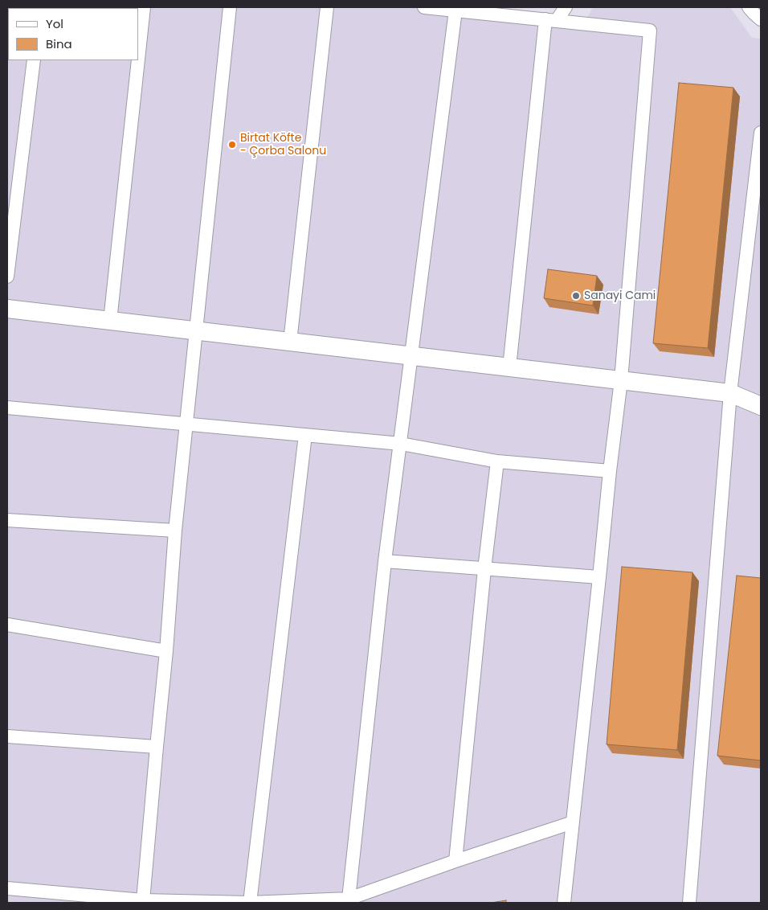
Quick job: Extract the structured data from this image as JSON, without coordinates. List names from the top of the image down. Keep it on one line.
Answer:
{"places":["Birtat Köfte - Çorba Salonu","Sanayi Cami"],"legend":["Yol","Bina"]}
